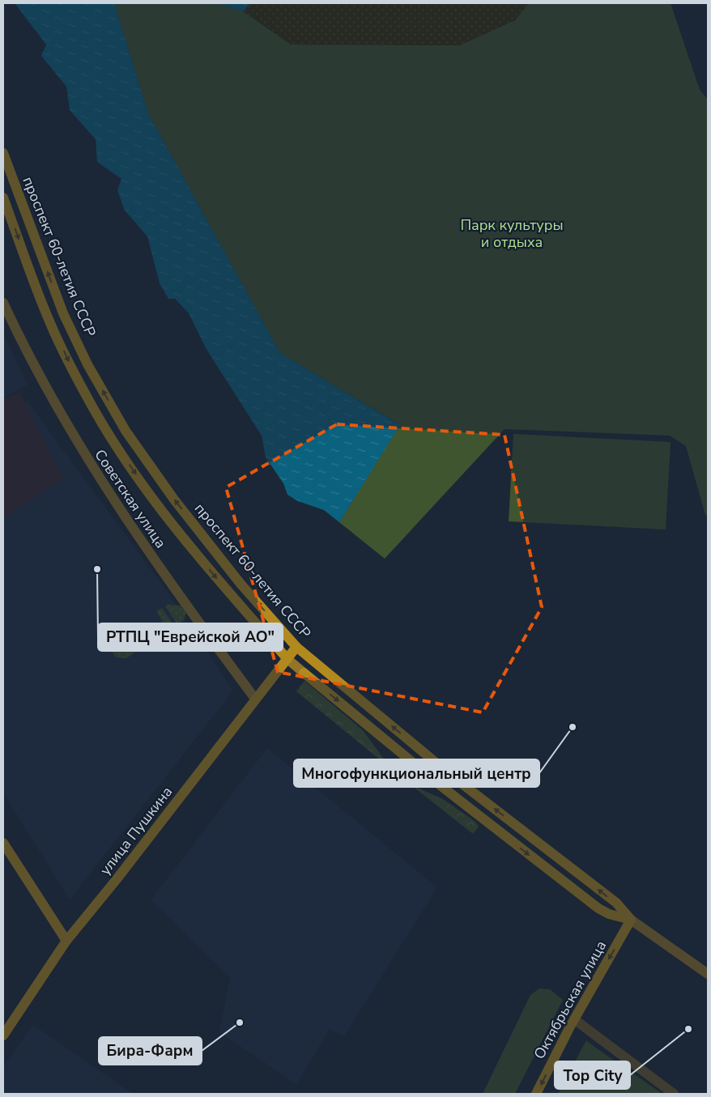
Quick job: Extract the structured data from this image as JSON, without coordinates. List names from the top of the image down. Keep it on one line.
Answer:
{"streets":{"main road":["проспект 60-летия СССР","Советская улица","улица Пушкина","Октябрьская улица"]},"crossings":[["проспект 60-летия СССР","улица Пушкина"],["проспект 60-летия СССР","Октябрьская улица"],["Советская улица","улица Пушкина"]],"one_way":["Октябрьская улица"],"parks":["Парк культуры и отдыха"],"places":["РТПЦ \"Еврейской АО\"","Многофункциональный центр","Бира-Фарм","Top City"]}
